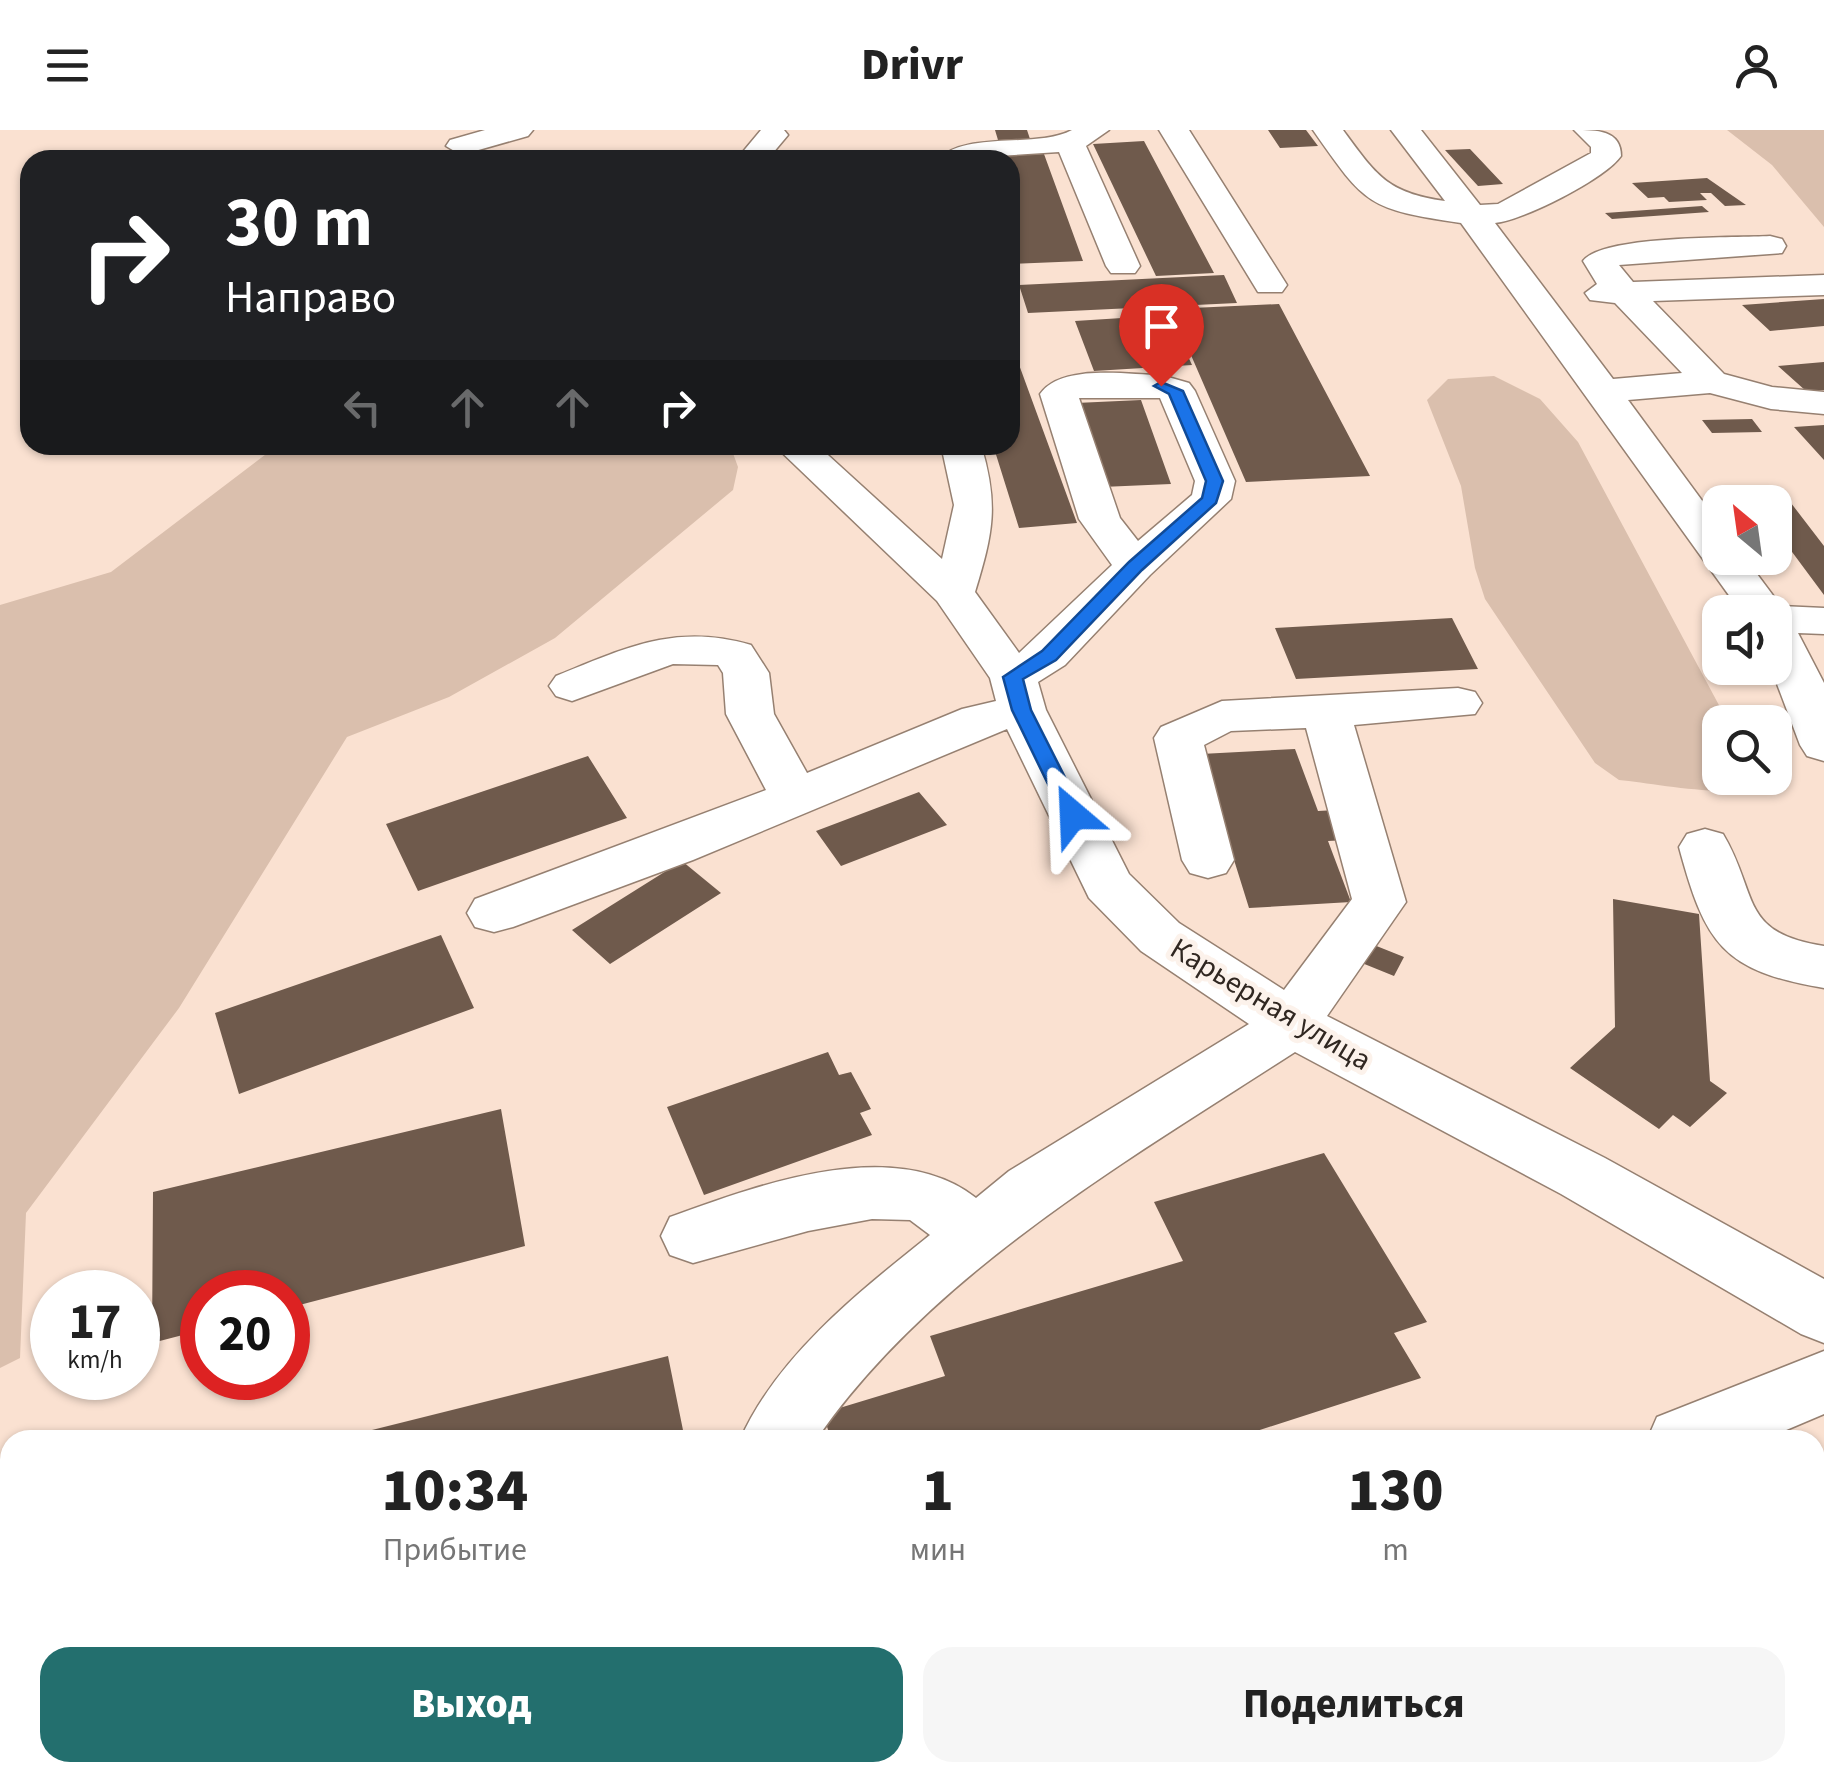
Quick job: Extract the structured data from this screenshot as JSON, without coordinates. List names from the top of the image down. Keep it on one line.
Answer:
{"streets":{"street":["Карьерная улица"]},"north":"top left","page":{"header":"Drivr","turn":["30 m","Направо"],"speed":"17 km/h","limit":"20","eta":["10:34","Прибытие","1","мин","130","m"],"buttons":["Выход","Поделиться"]}}
